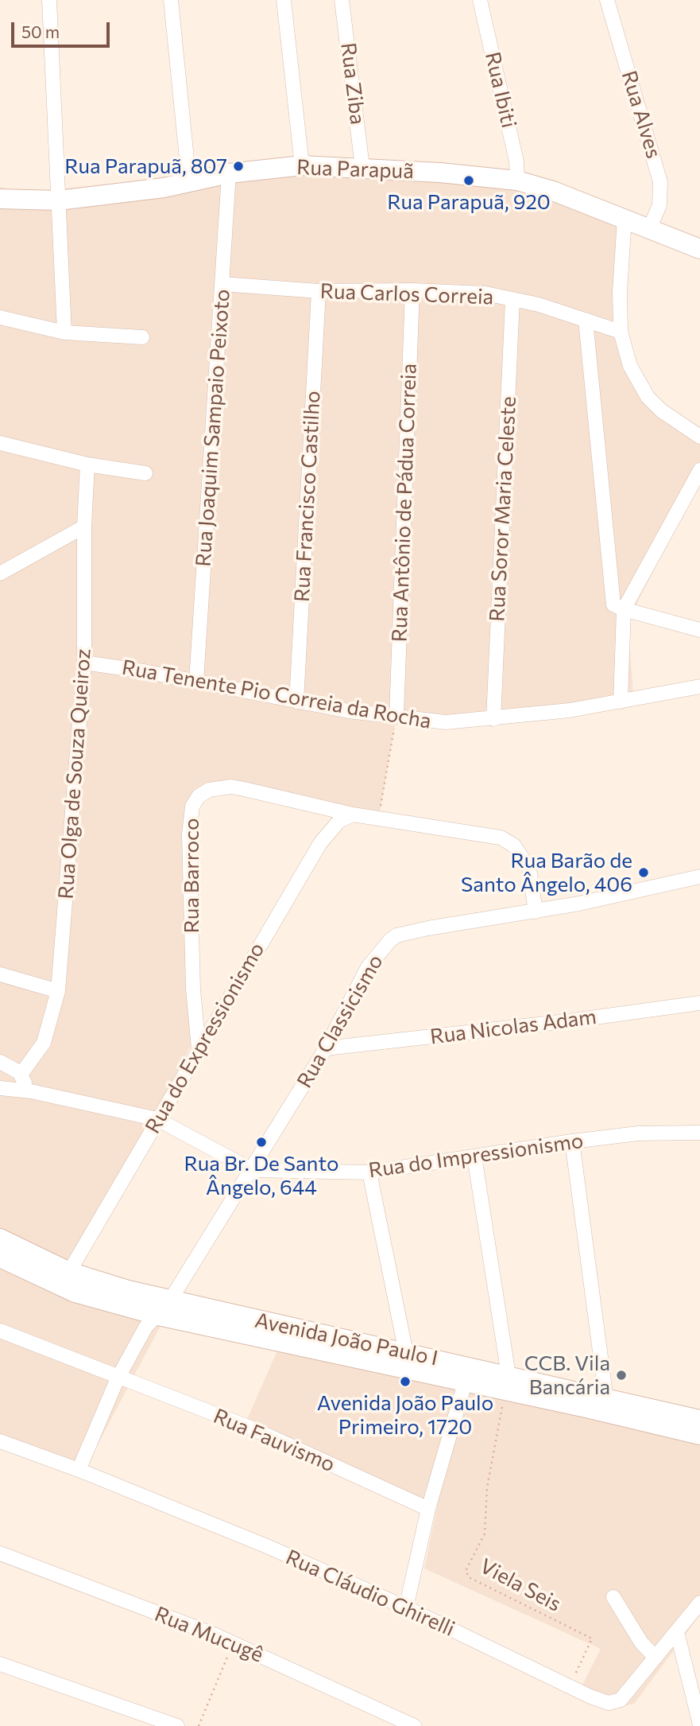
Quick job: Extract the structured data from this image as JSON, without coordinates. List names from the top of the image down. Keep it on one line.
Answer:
{"streets":{"main road":["Rua Parapuã","Avenida João Paulo I"],"street":["Rua Ziba","Rua Ibiti","Rua Alves","Rua Carlos Correia","Rua Joaquim Sampaio Peixoto","Rua Francisco Castilho","Rua Antônio de Pádua Correia","Rua Soror Maria Celeste","Rua Tenente Pio Correia da Rocha","Rua Olga de Souza Queiroz","Rua Barroco","Rua Classicismo","Rua Nicolas Adam","Rua do Expressionismo","Rua do Impressionismo","Rua Fauvismo","Rua Cláudio Ghirelli","Rua Mucugê"],"path":["Viela Seis"]},"crossings":[["Rua Ziba","Rua Parapuã"],["Rua Ibiti","Rua Parapuã"],["Rua Alves","Rua Parapuã"],["Rua Parapuã","Rua Joaquim Sampaio Peixoto"],["Rua Carlos Correia","Rua Joaquim Sampaio Peixoto"],["Rua Carlos Correia","Rua Francisco Castilho"],["Rua Carlos Correia","Rua Antônio de Pádua Correia"],["Rua Carlos Correia","Rua Soror Maria Celeste"],["Rua Joaquim Sampaio Peixoto","Rua Tenente Pio Correia da Rocha"],["Rua Francisco Castilho","Rua Tenente Pio Correia da Rocha"],["Rua Antônio de Pádua Correia","Rua Tenente Pio Correia da Rocha"],["Rua Soror Maria Celeste","Rua Tenente Pio Correia da Rocha"],["Rua Tenente Pio Correia da Rocha","Rua Olga de Souza Queiroz"],["Rua Barroco","Rua do Expressionismo"],["Rua Classicismo","Rua Nicolas Adam"],["Rua Classicismo","Rua do Impressionismo"],["Rua Classicismo","Avenida João Paulo I"],["Rua Classicismo","Rua Fauvismo"],["Rua Classicismo","Rua Cláudio Ghirelli"],["Rua do Expressionismo","Avenida João Paulo I"],["Avenida João Paulo I","Viela Seis"],["Viela Seis","Rua Cláudio Ghirelli"]],"places":["Rua Parapuã, 807","Rua Parapuã, 920","Rua Barão de Santo Ângelo, 406","Rua Br. De Santo Ângelo, 644","CCB. Vila Bancária","Avenida João Paulo Primeiro, 1720"],"scale_bar":"50 m"}
